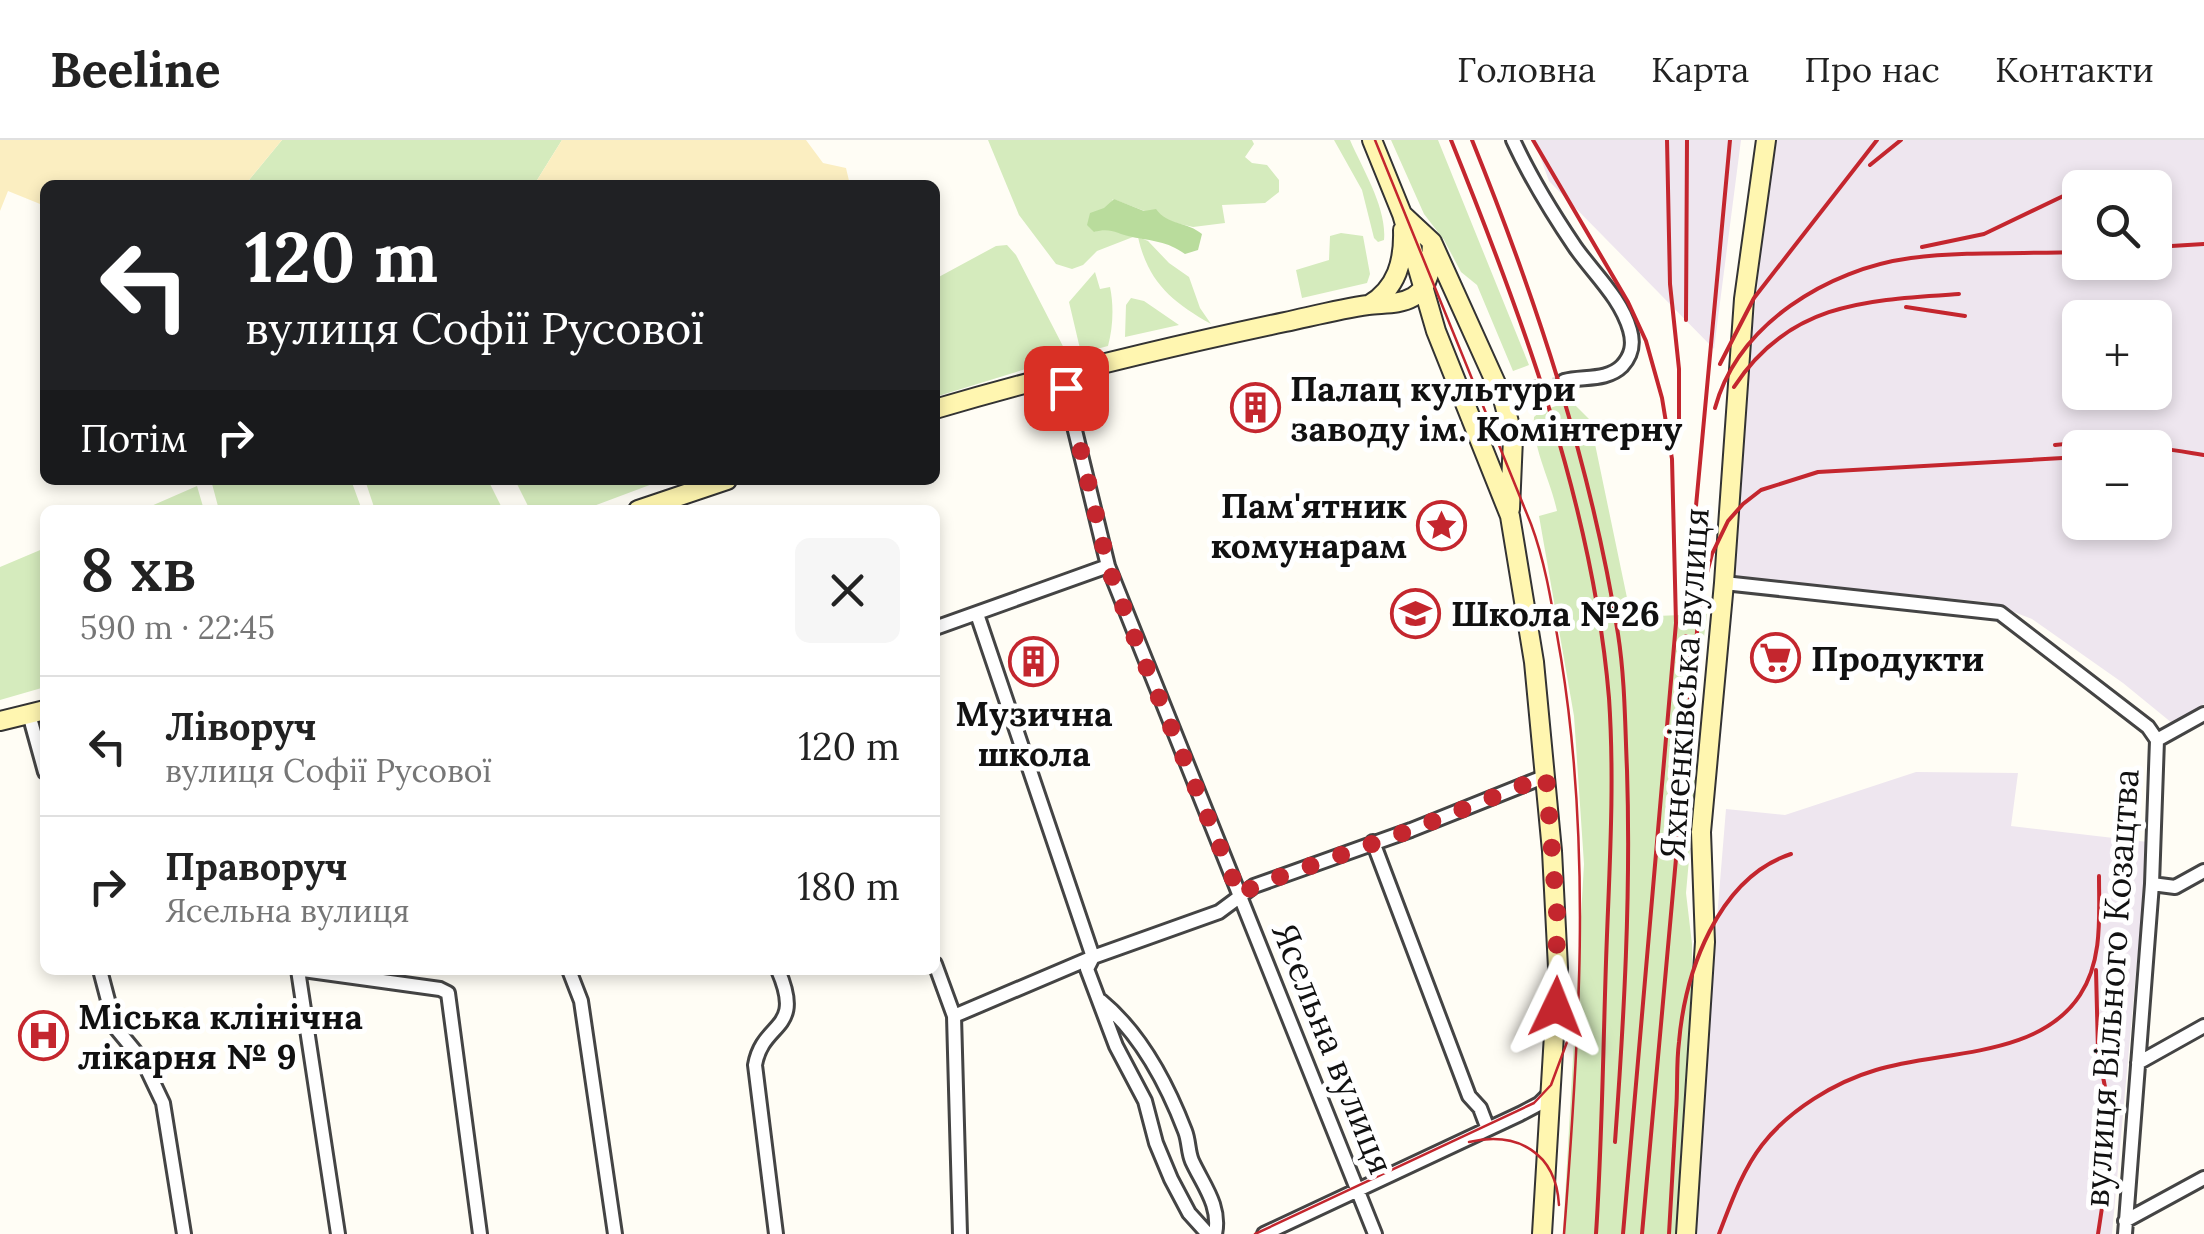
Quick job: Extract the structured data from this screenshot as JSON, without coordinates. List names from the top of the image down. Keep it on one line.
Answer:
{"streets":{"main road":["Яхненківська вулиця"],"street":["вулиця Вільного Козацтва","Ясельна вулиця"]},"places":{"building":["Палац культури заводу ім. Комінтерну","Музична школа"],"place":["Пам'ятник комунарам"],"school or university":["Школа №26"],"supermarket":["Продукти"],"hospital":["Міська клінічна лікарня № 9"]},"page":{"header":"Beeline","nav":["Головна","Карта","Про нас","Контакти"],"map_buttons":["+","−"],"turn":["120 m","вулиця Софії Русової"],"then":"Потім","heading":["8 хв","590 m · 22:45"],"list":[{"name":"Ліворуч","note":"вулиця Софії Русової","value":"120 m"},{"name":"Праворуч","note":"Ясельна вулиця","value":"180 m"}]}}
